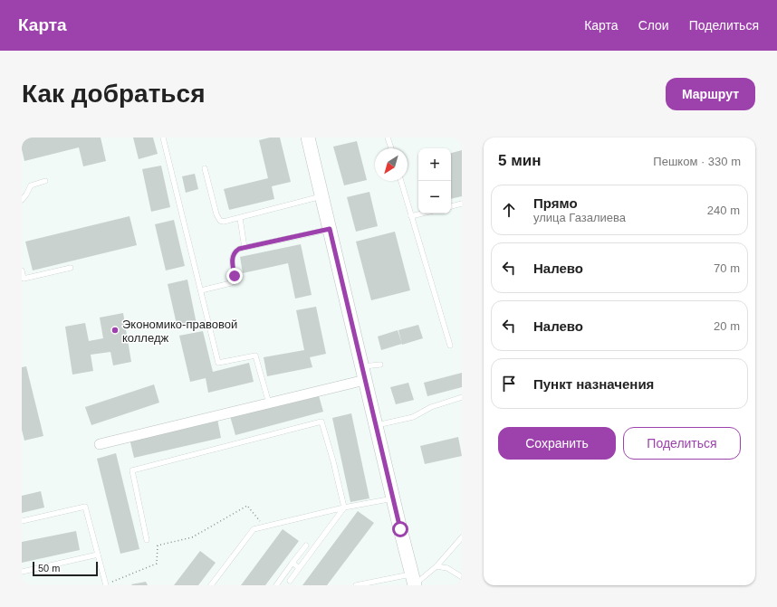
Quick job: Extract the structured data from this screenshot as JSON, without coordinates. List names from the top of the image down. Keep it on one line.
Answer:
{"places":["Экономико-правовой колледж"],"scale_bar":"50 m","north":"bottom left","page":{"header":"Карта","nav":["Карта","Слои","Поделиться"],"buttons":["Маршрут",["Сохранить","Поделиться"]],"title":"Как добраться","heading":["5 мин","Пешком · 330 m"],"map_buttons":["+","−"],"list":[["Прямо","улица Газалиева","240 m"],["Налево","70 m"],["Налево","20 m"],"Пункт назначения"],"scale":"50 m"}}
